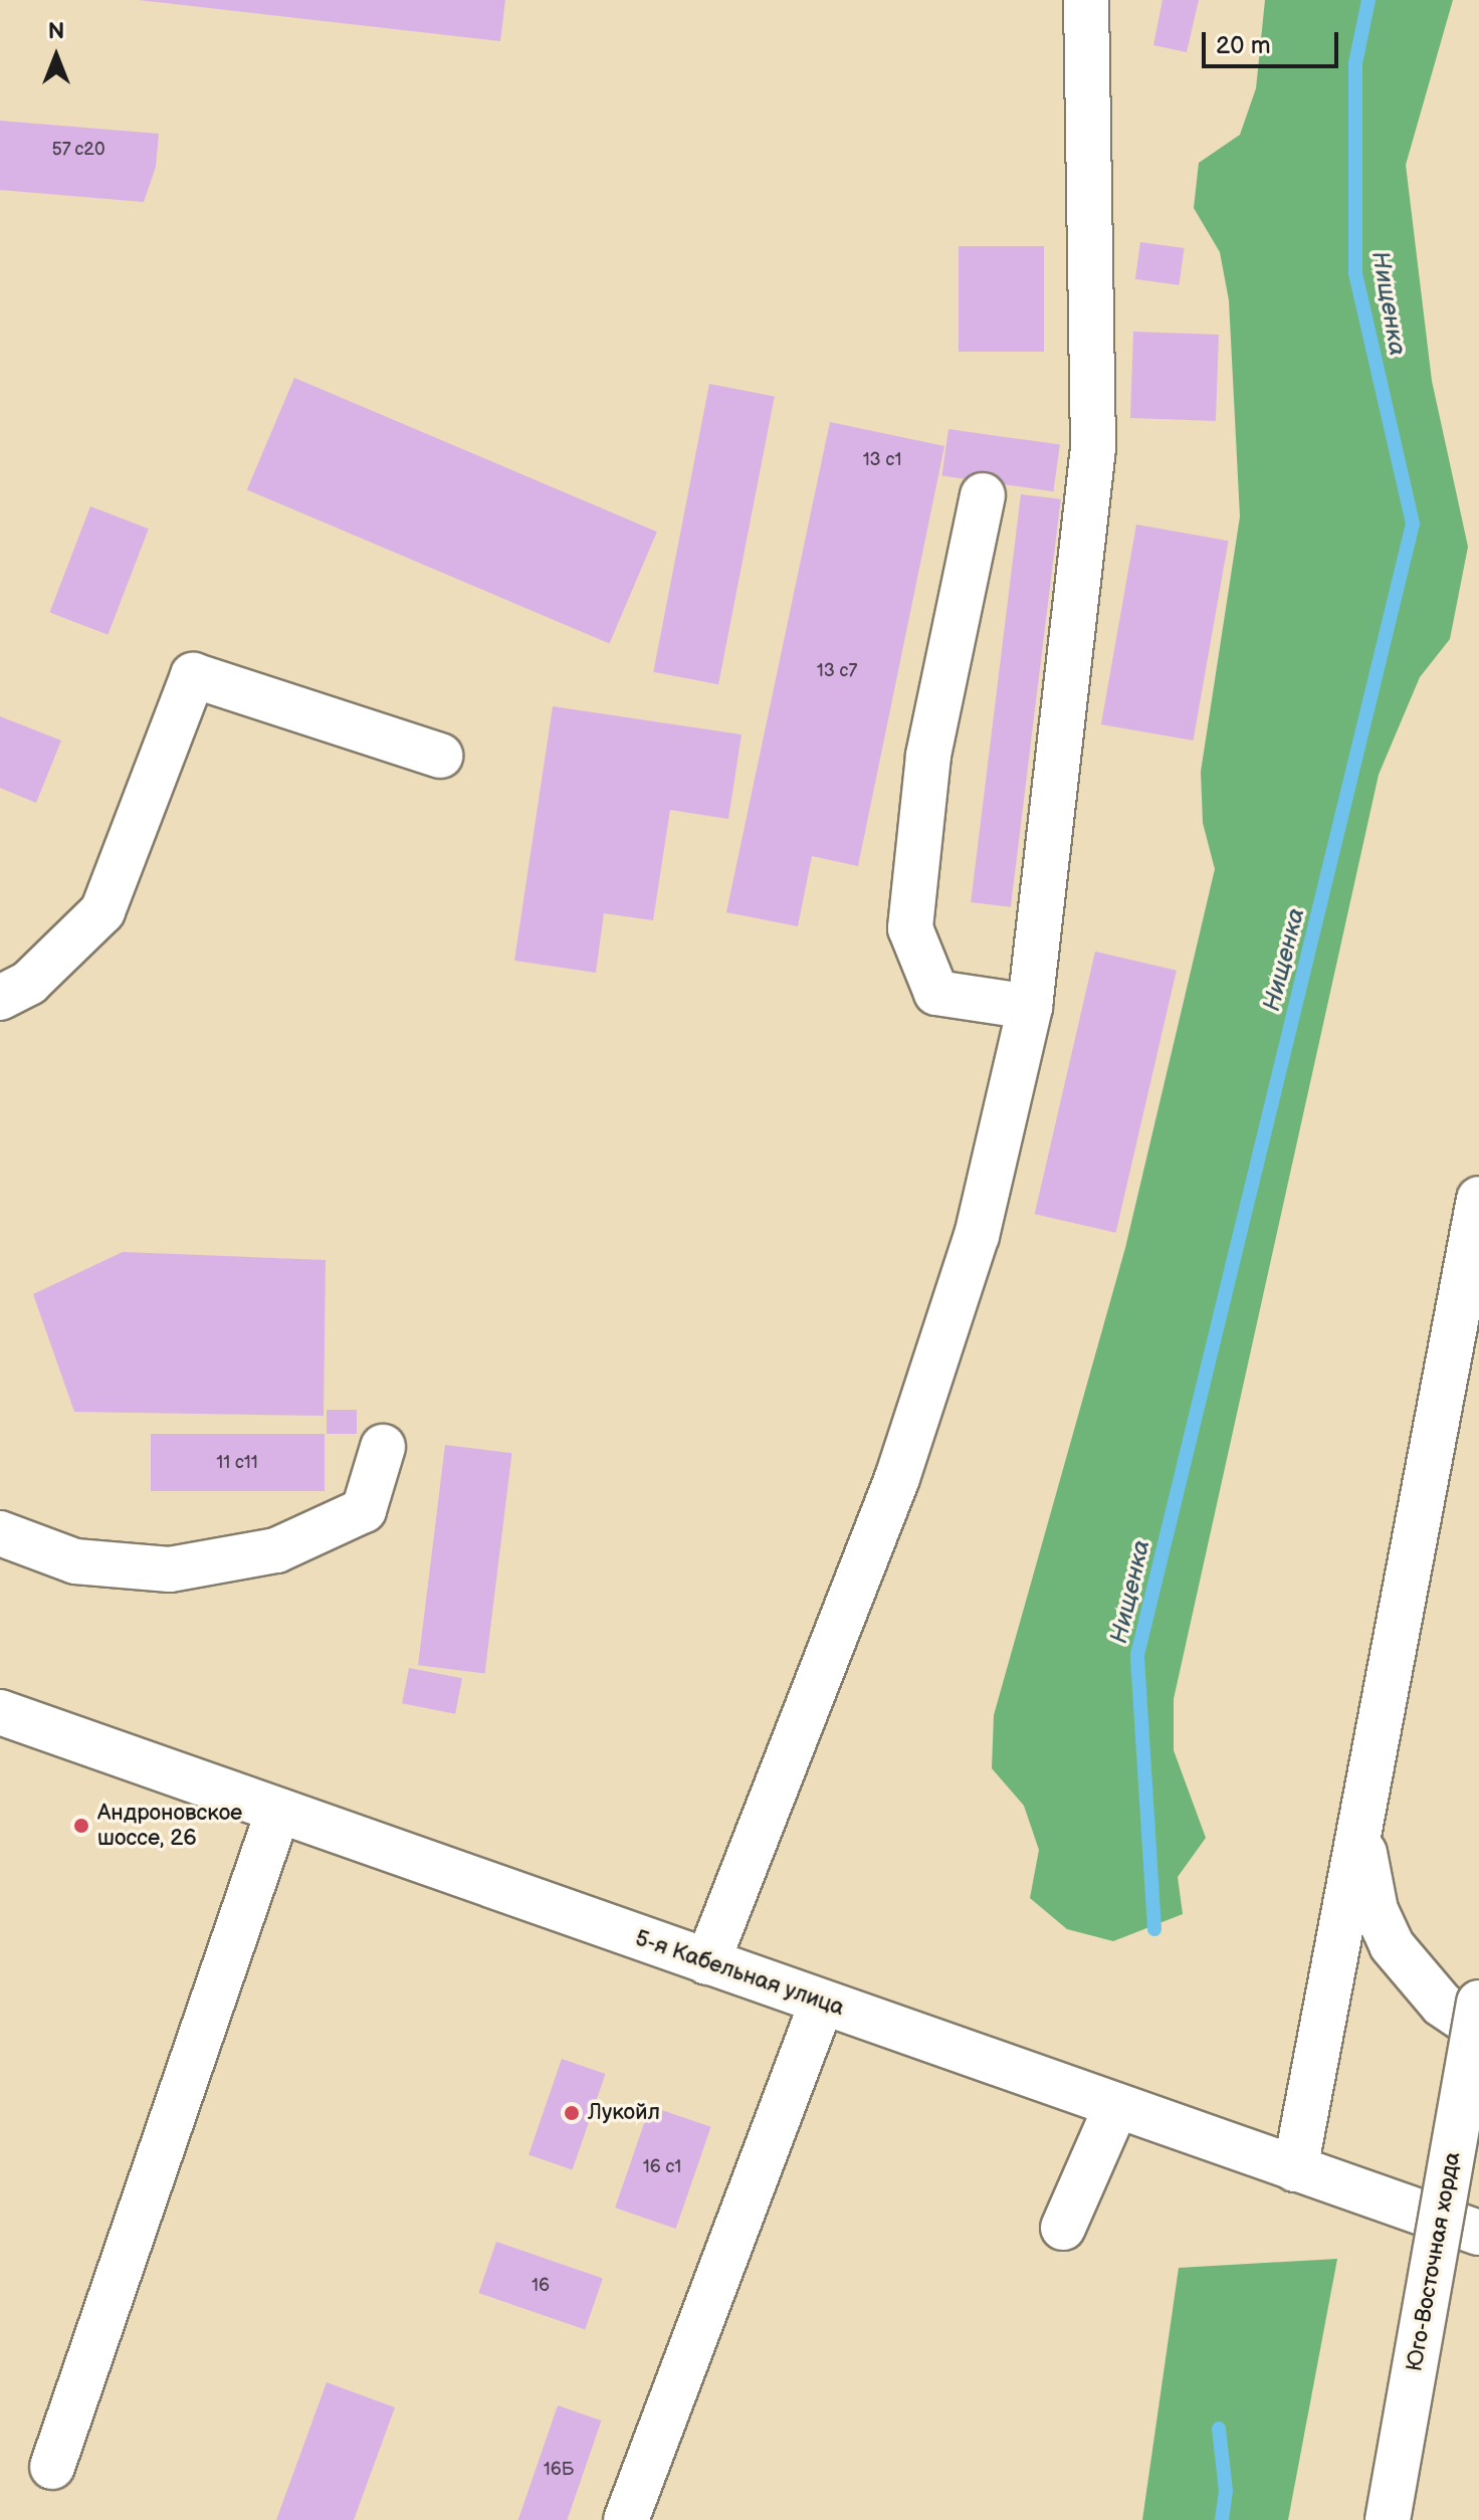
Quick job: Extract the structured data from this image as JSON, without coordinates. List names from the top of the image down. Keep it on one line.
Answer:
{"streets":{"street":["5-я Кабельная улица","Юго-Восточная хорда"]},"water":["Нищенка"],"places":["Андроновское шоссе, 26","Лукойл"],"house_numbers":["57 с20","13 с1","13 с7","11 с11","16 с1","16","16Б"],"scale_bar":"20 m","north":"top"}
